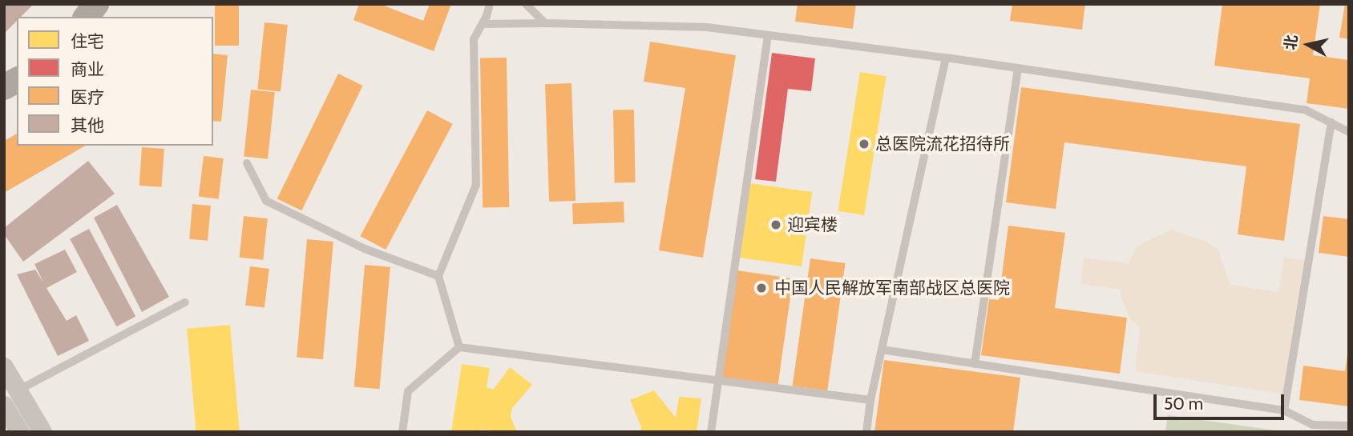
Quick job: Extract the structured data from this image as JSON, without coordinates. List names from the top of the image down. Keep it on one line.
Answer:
{"places":["总医院流花招待所","迎宾楼","中国人民解放军南部战区总医院"],"legend":["住宅","商业","医疗","其他"],"scale_bar":"50 m","north":"left"}
